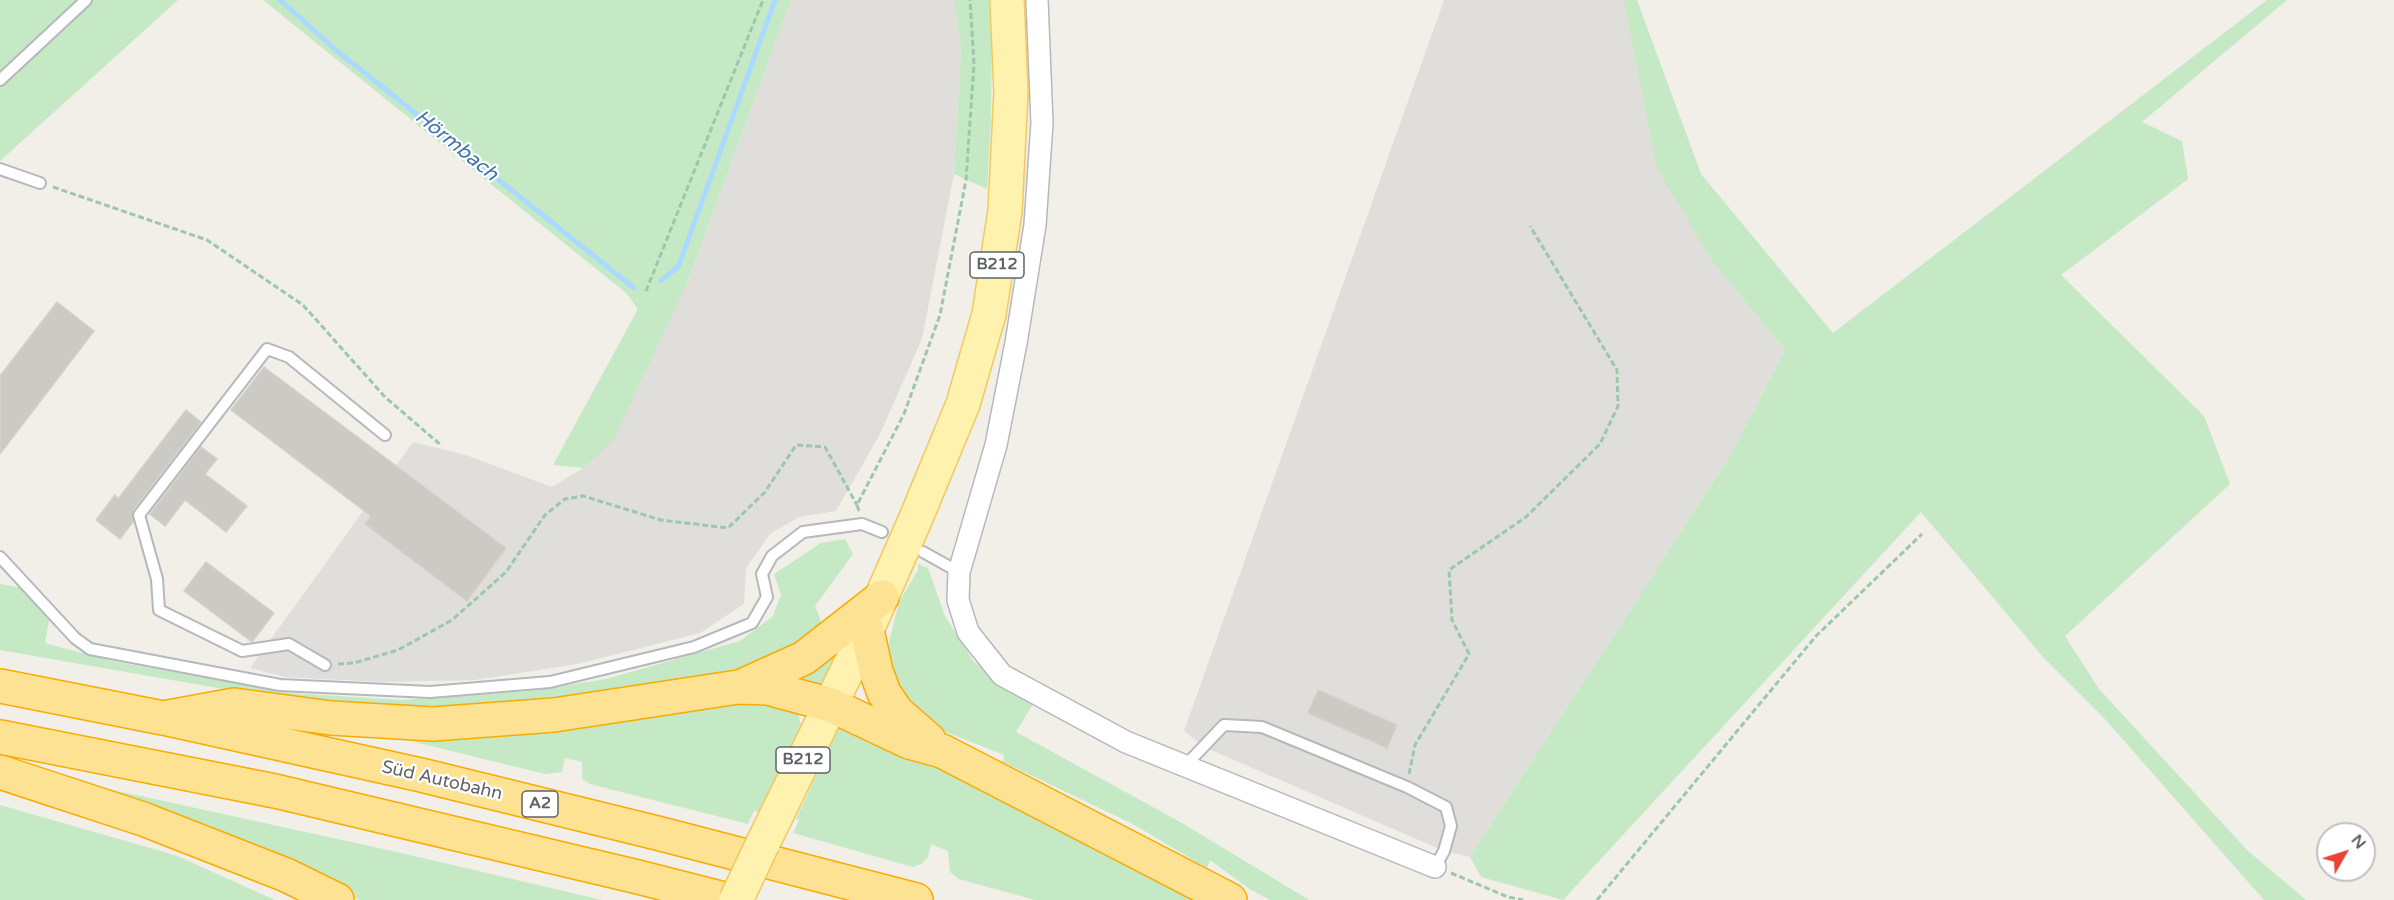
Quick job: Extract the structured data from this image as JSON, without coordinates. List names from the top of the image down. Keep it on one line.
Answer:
{"streets":{"highway":["Süd Autobahn","A2"],"main road":["B212"]},"water":["Hörmbach"],"north":"top right"}
